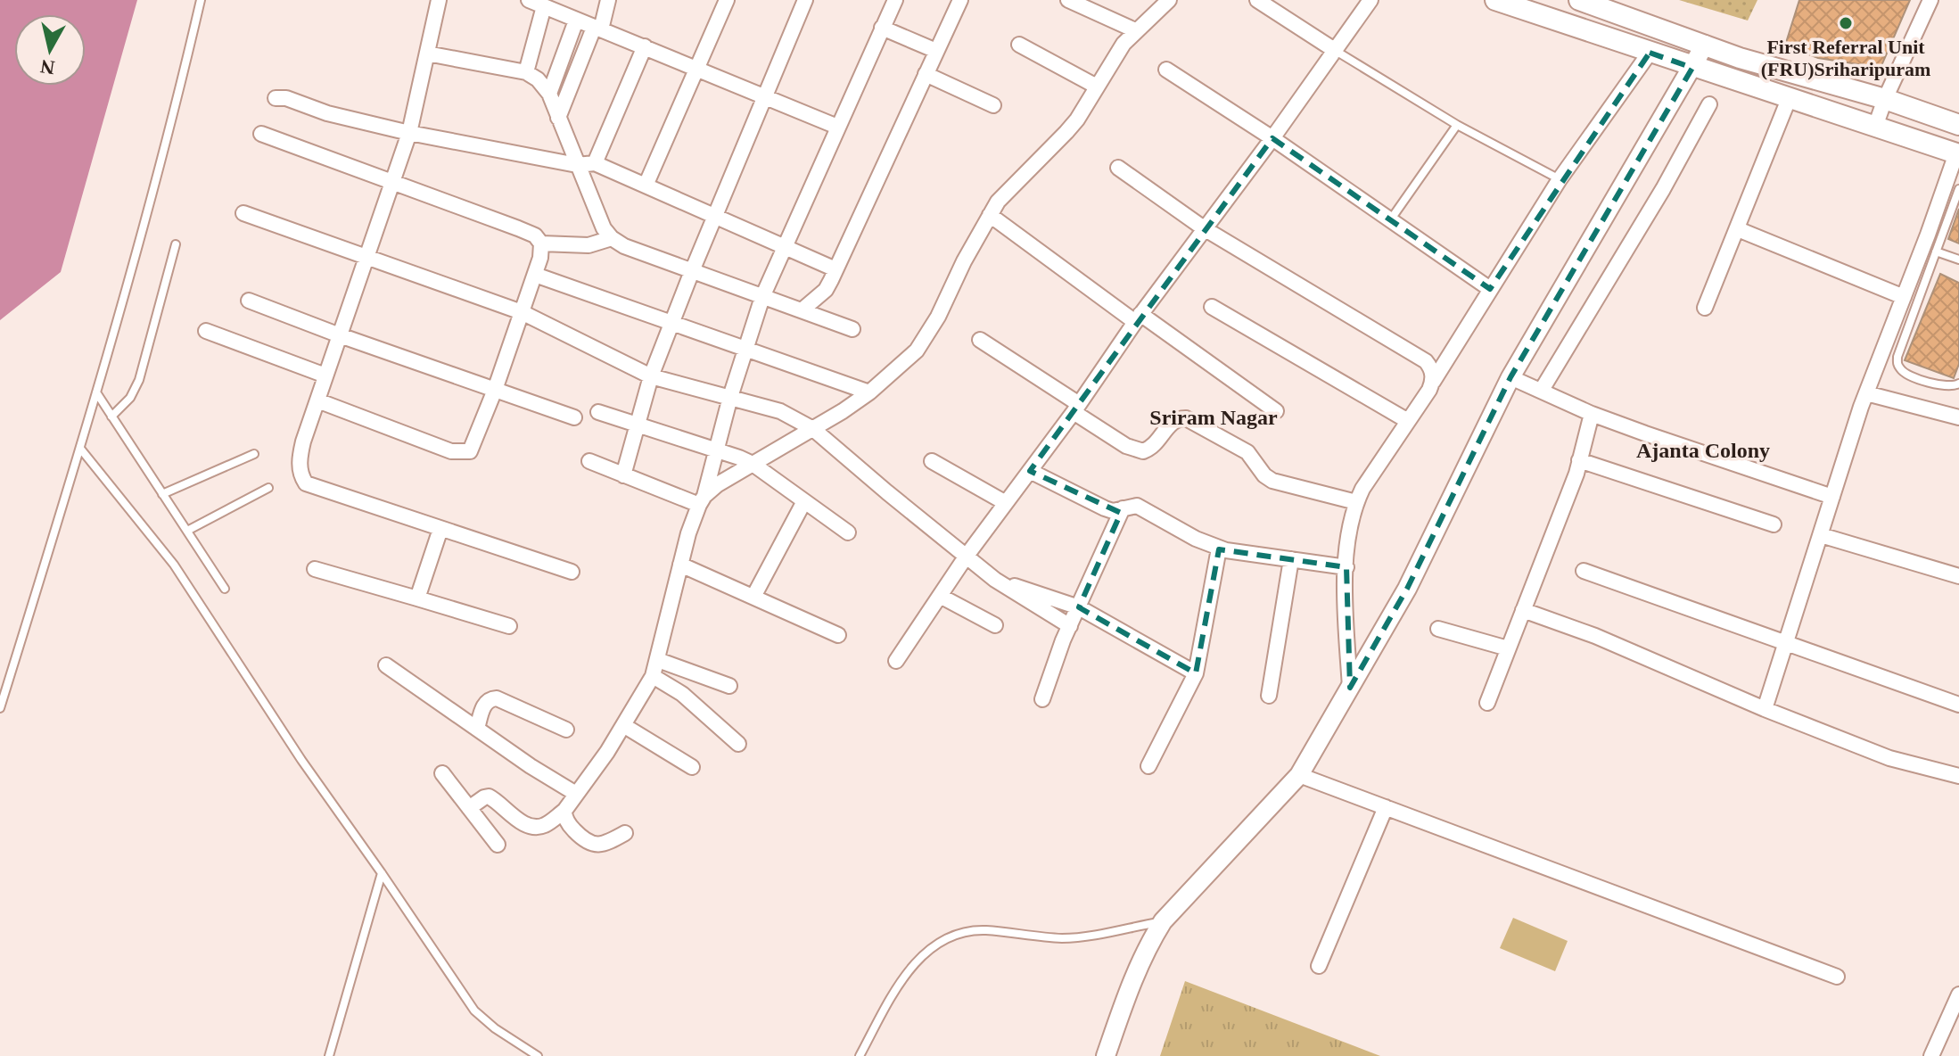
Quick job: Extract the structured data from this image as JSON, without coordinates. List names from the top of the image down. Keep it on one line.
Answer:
{"districts":["Sriram Nagar","Ajanta Colony"],"places":["First Referral Unit (FRU)Sriharipuram"],"north":"bottom"}
